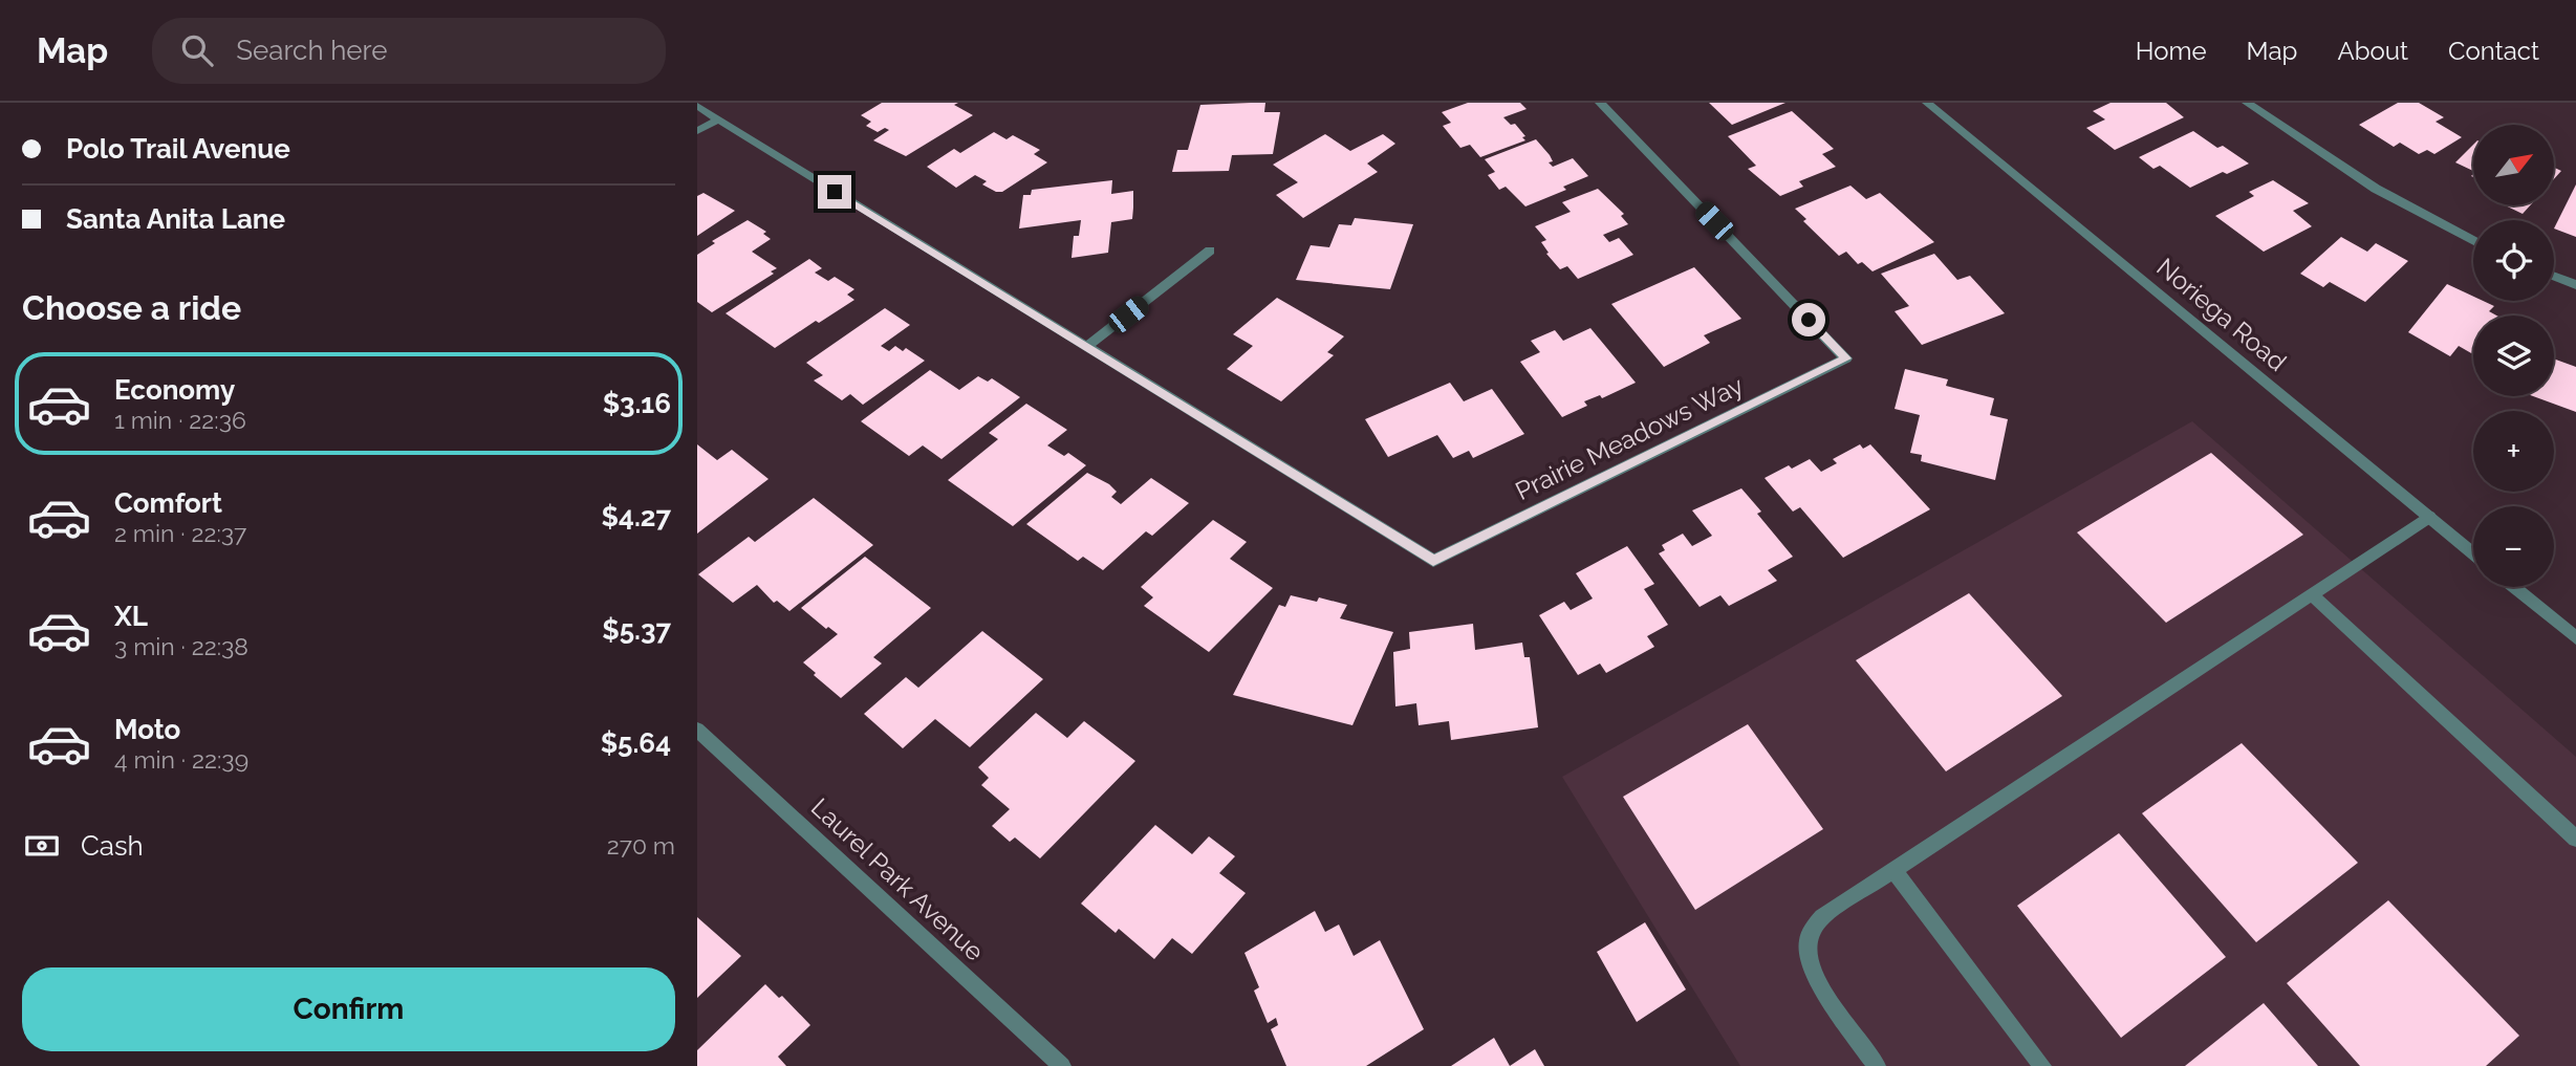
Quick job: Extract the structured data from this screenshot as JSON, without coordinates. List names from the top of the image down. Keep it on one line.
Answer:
{"streets":{"street":["Noriega Road","Prairie Meadows Way","Laurel Park Avenue"]},"north":"top right","page":{"header":"Map","search":"Search here","nav":["Home","Map","About","Contact"],"banner":["Polo Trail Avenue","Santa Anita Lane"],"map_buttons":["+","−"],"heading":"Choose a ride","list":[{"name":"Economy","note":"1 min · 22:36","value":"$3.16"},{"name":"Comfort","note":"2 min · 22:37","value":"$4.27"},{"name":"XL","note":"3 min · 22:38","value":"$5.37"},{"name":"Moto","note":"4 min · 22:39","value":"$5.64"}],"pay":["Cash","270 m"],"buttons":"Confirm"}}
